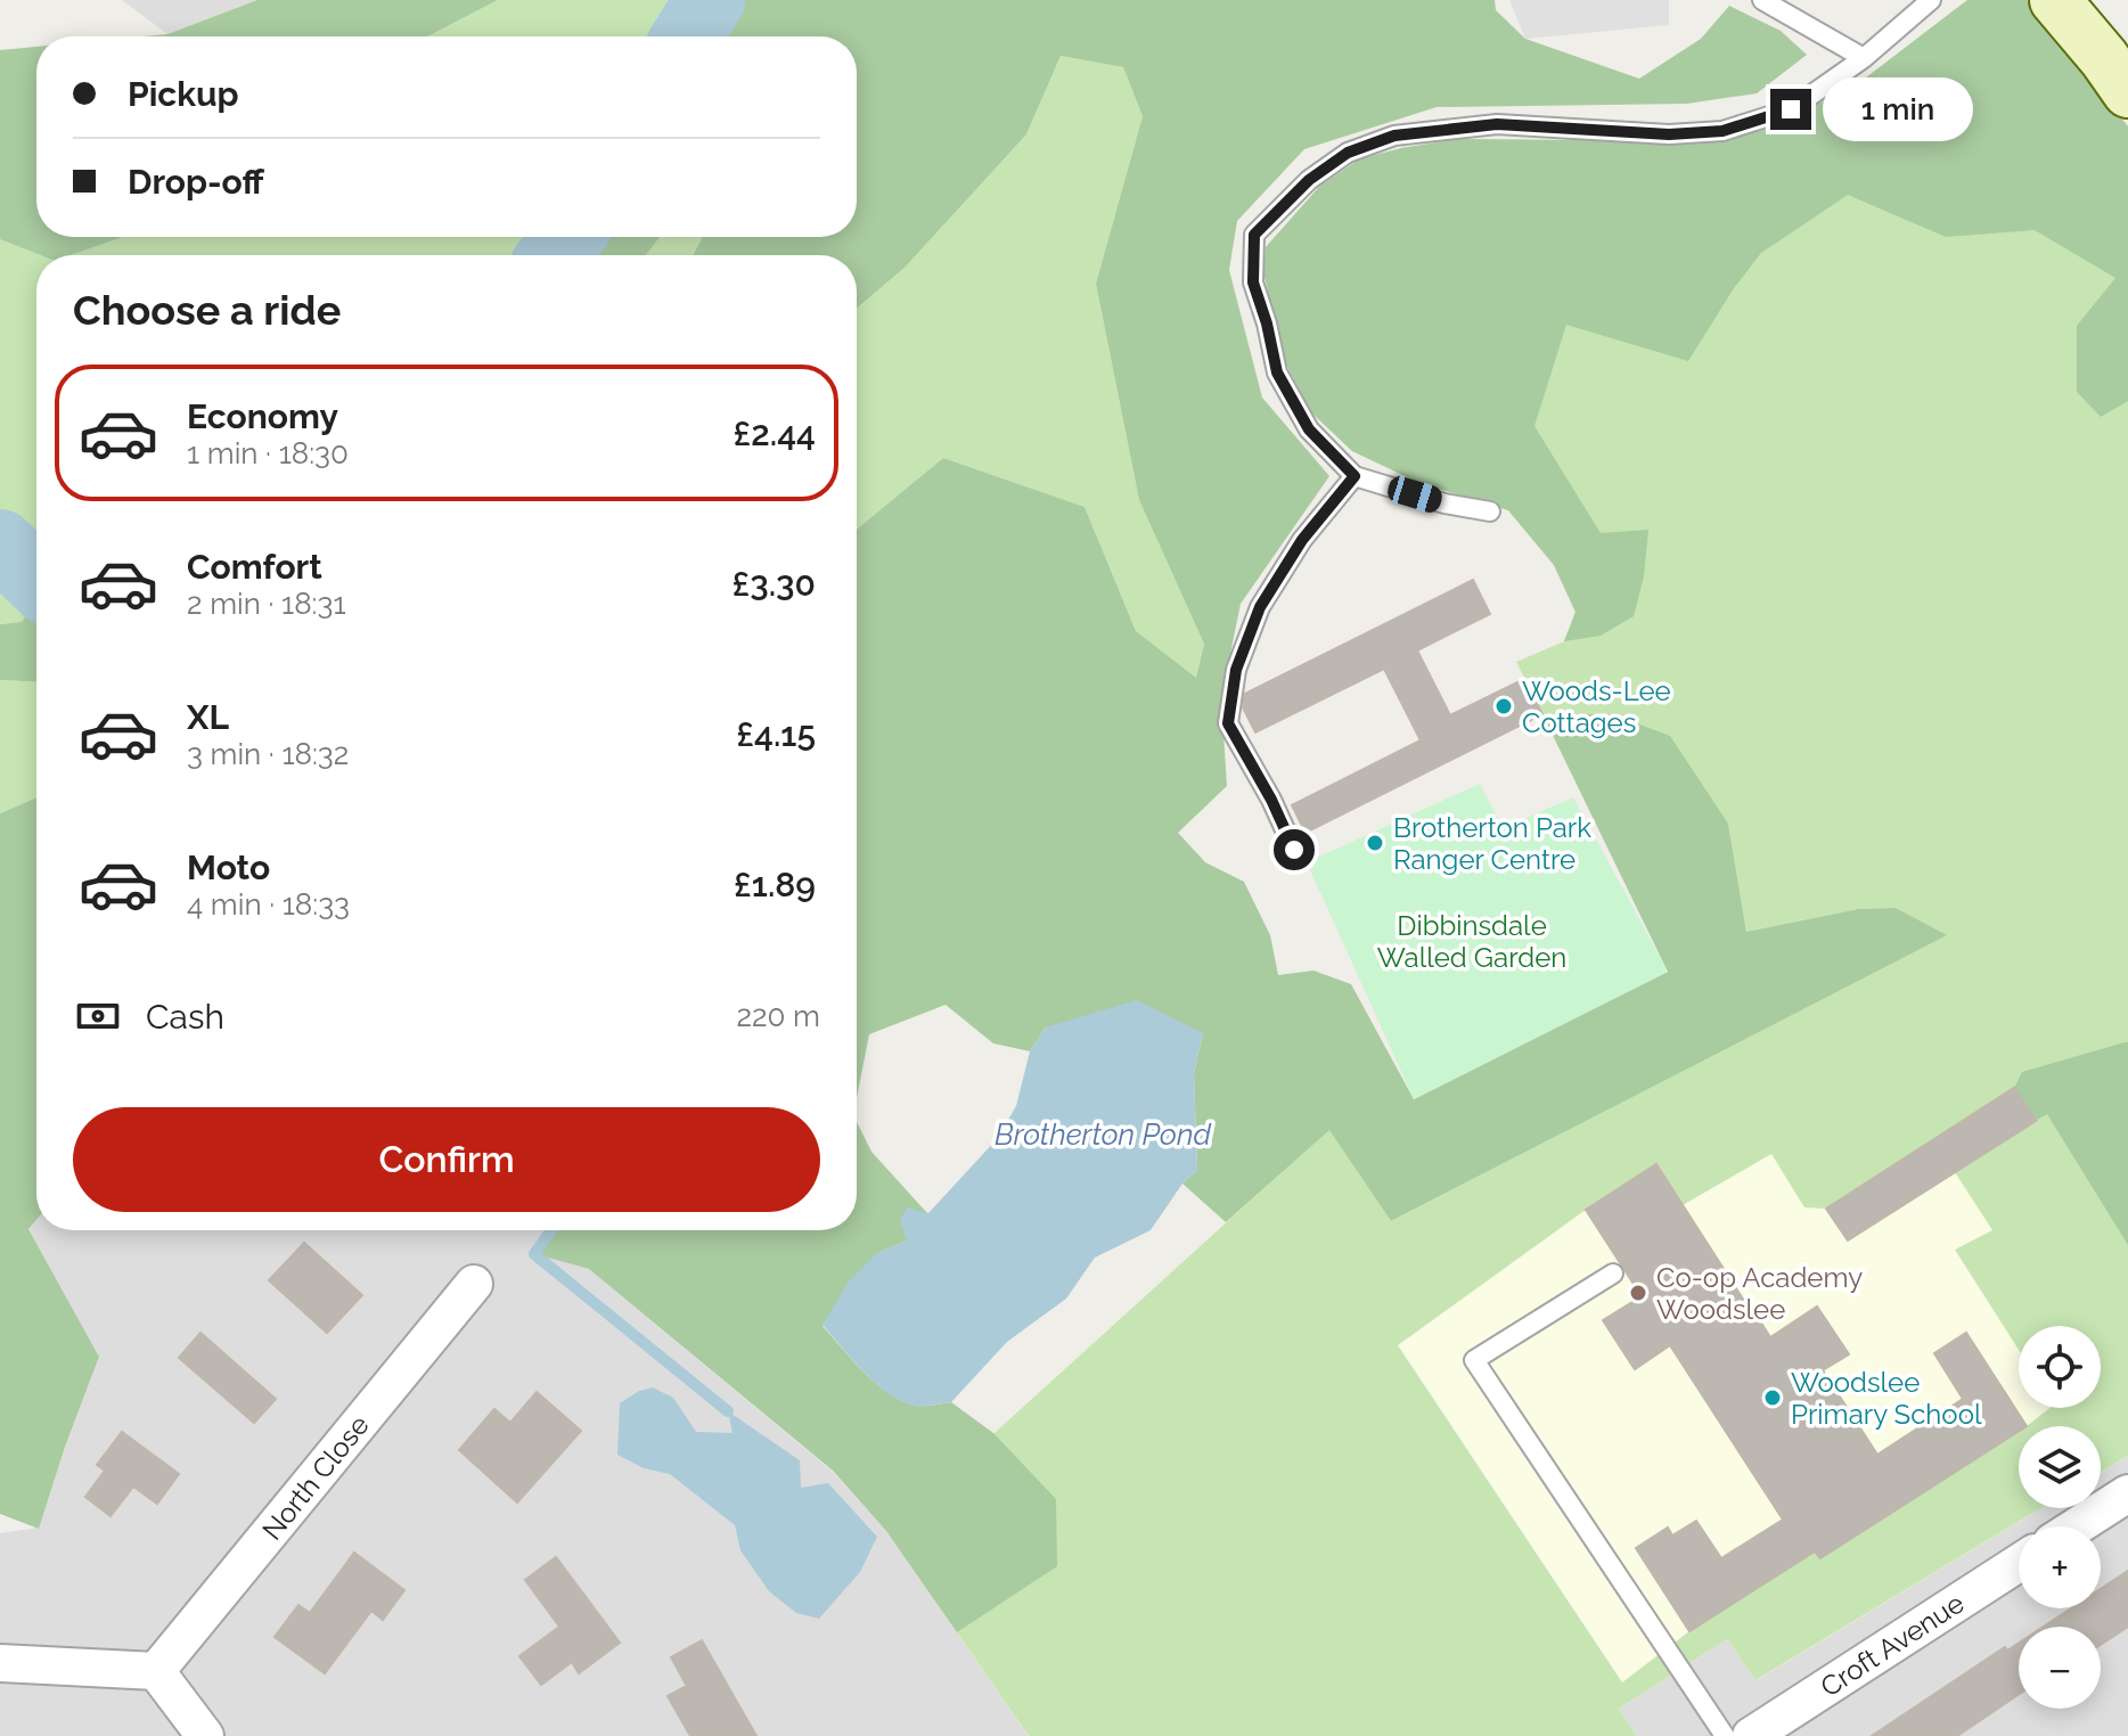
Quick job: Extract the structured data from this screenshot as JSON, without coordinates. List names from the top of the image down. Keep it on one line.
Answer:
{"streets":{"street":["North Close","Croft Avenue"]},"water":["Brotherton Pond"],"parks":["Dibbinsdale Walled Garden"],"places":["Woods-Lee Cottages","Brotherton Park Ranger Centre","Co-op Academy Woodslee","Woodslee Primary School"],"page":{"banner":["Pickup","Drop-off"],"bubble":"1 min","heading":"Choose a ride","list":[{"name":"Economy","note":"1 min · 18:30","value":"£2.44"},{"name":"Comfort","note":"2 min · 18:31","value":"£3.30"},{"name":"XL","note":"3 min · 18:32","value":"£4.15"},{"name":"Moto","note":"4 min · 18:33","value":"£1.89"}],"pay":["Cash","220 m"],"buttons":"Confirm","map_buttons":["+","−"]}}
